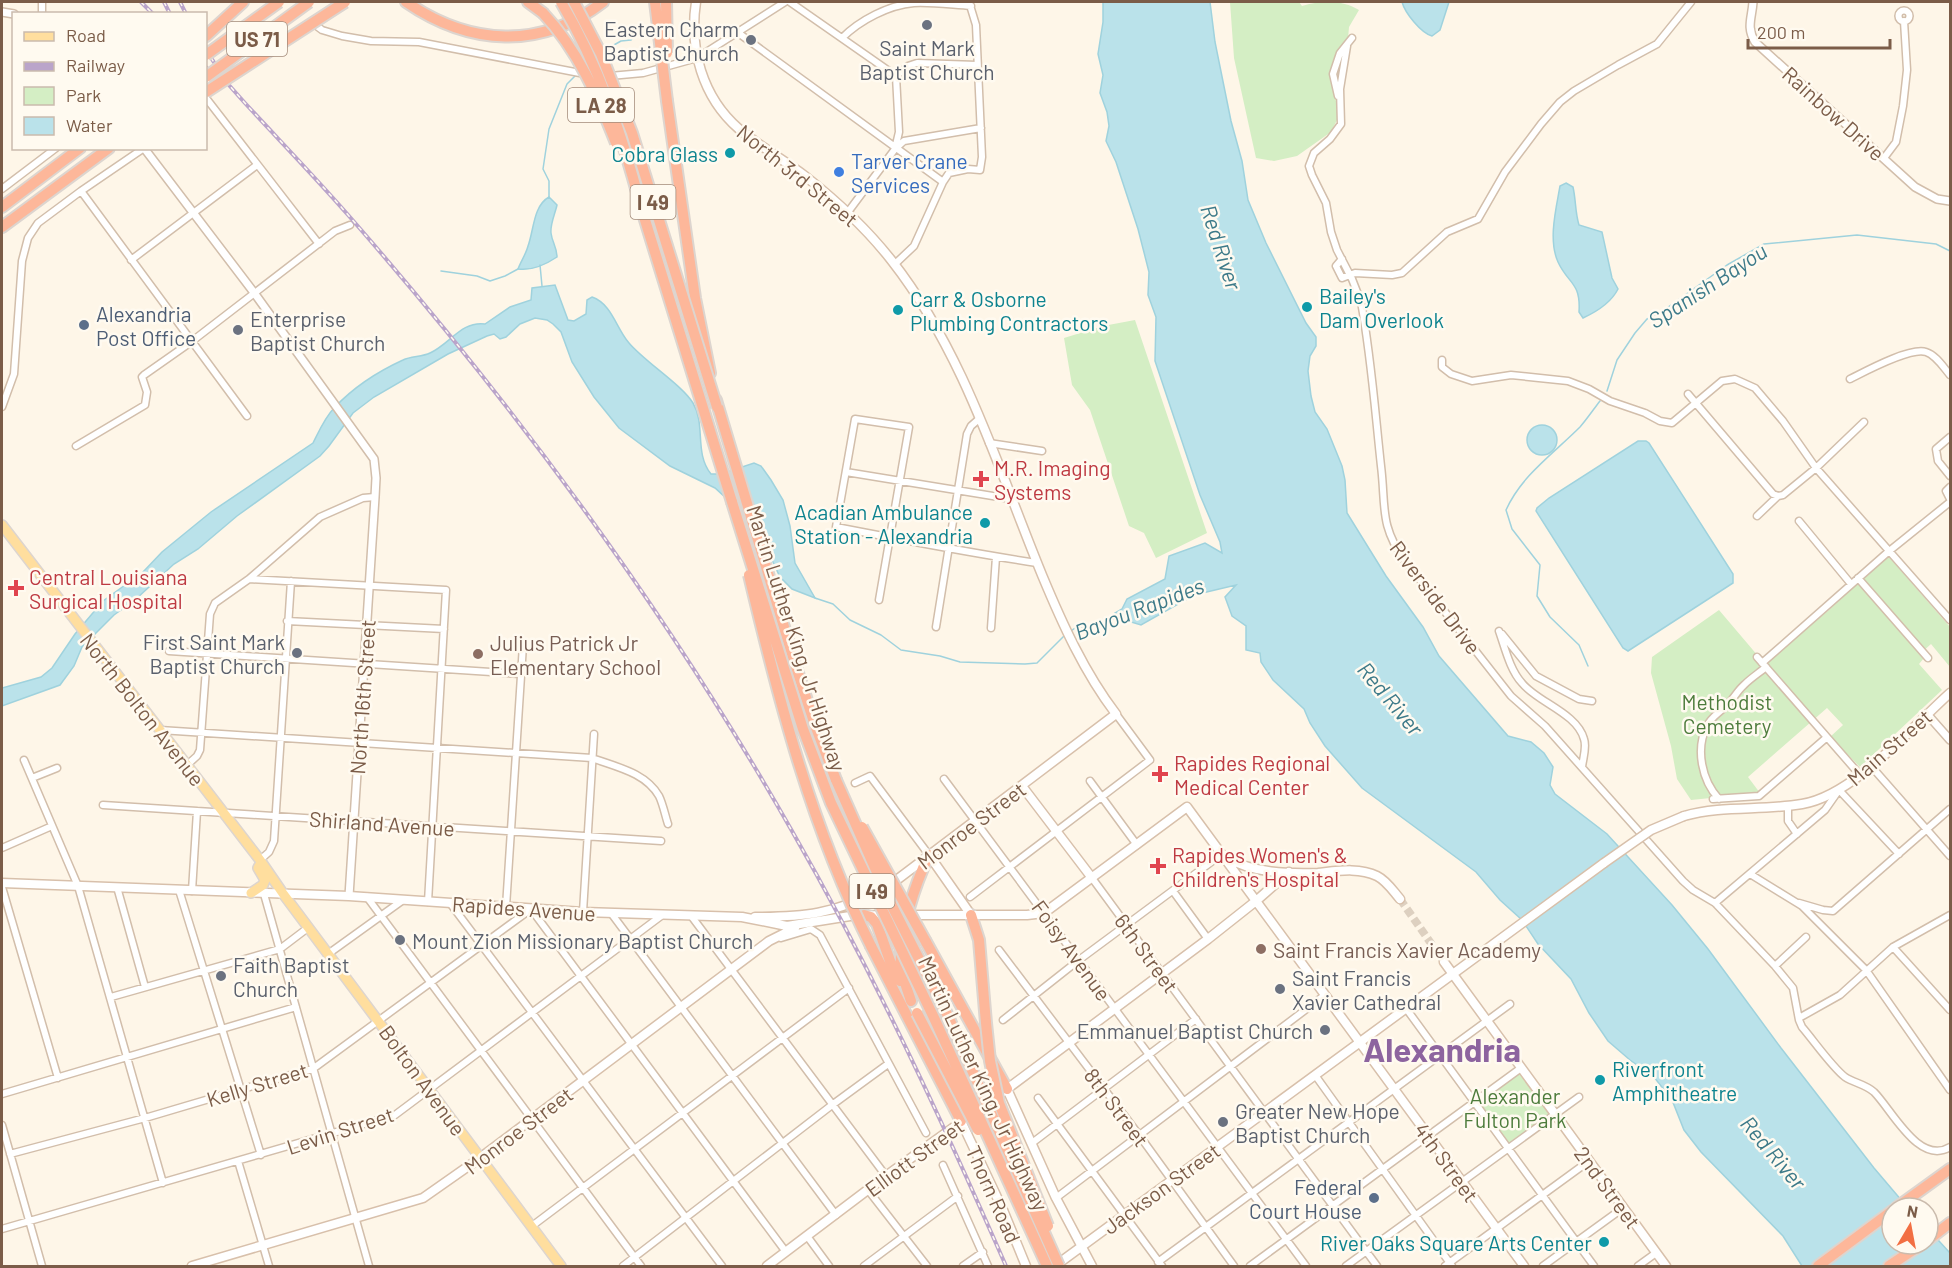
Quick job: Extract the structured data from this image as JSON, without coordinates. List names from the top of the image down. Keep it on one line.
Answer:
{"streets":{"highway":["US 71","LA 28","I 49","Martin Luther King, Jr Highway"],"main road":["North 3rd Street","North Bolton Avenue","Main Street","Monroe Street","Rapides Avenue","6th Street","Bolton Avenue","Elliott Street","4th Street","2nd Street","Jackson Street","Thorn Road"],"street":["Rainbow Drive","Riverside Drive","North 16th Street","Shirland Avenue","Foisy Avenue","Kelly Street","8th Street","Levin Street"]},"crossings":[["LA 28","Martin Luther King, Jr Highway"],["North 3rd Street","Monroe Street"],["Martin Luther King, Jr Highway","Jackson Street"],["North 16th Street","Shirland Avenue"],["North 16th Street","Rapides Avenue"],["North Bolton Avenue","Shirland Avenue"],["North Bolton Avenue","Rapides Avenue"],["North Bolton Avenue","Bolton Avenue"],["Main Street","Jackson Street"],["Monroe Street","Rapides Avenue"],["Monroe Street","Foisy Avenue"],["Monroe Street","6th Street"],["Monroe Street","Bolton Avenue"],["Rapides Avenue","Foisy Avenue"],["Rapides Avenue","Bolton Avenue"],["Rapides Avenue","Kelly Street"],["Rapides Avenue","Levin Street"],["Foisy Avenue","Elliott Street"],["Foisy Avenue","Jackson Street"],["6th Street","Elliott Street"],["6th Street","Jackson Street"],["Bolton Avenue","Kelly Street"],["Bolton Avenue","Levin Street"],["8th Street","Elliott Street"],["8th Street","Jackson Street"],["Elliott Street","4th Street"],["Elliott Street","Thorn Road"],["4th Street","Jackson Street"],["2nd Street","Jackson Street"]],"districts":["Alexandria"],"water":["Red River","Spanish Bayou","Bayou Rapides"],"parks":["Methodist Cemetery","Alexander Fulton Park"],"places":{"other":["Saint Mark Baptist Church","Eastern Charm Baptist Church","Cobra Glass","Tarver Crane Services","Bailey's Dam Overlook","Carr & Osborne Plumbing Contractors","Alexandria Post Office","Enterprise Baptist Church","Acadian Ambulance Station - Alexandria","First Saint Mark Baptist Church","Julius Patrick Jr Elementary School","Mount Zion Missionary Baptist Church","Saint Francis Xavier Academy","Faith Baptist Church","Saint Francis Xavier Cathedral","Emmanuel Baptist Church","Riverfront Amphitheatre","Greater New Hope Baptist Church","Federal Court House","River Oaks Square Arts Center"],"health":["M.R. Imaging Systems","Central Louisiana Surgical Hospital","Rapides Regional Medical Center","Rapides Women's & Children's Hospital"]},"legend":["Road","Railway","Park","Water"],"scale_bar":"200 m","north":"top"}
